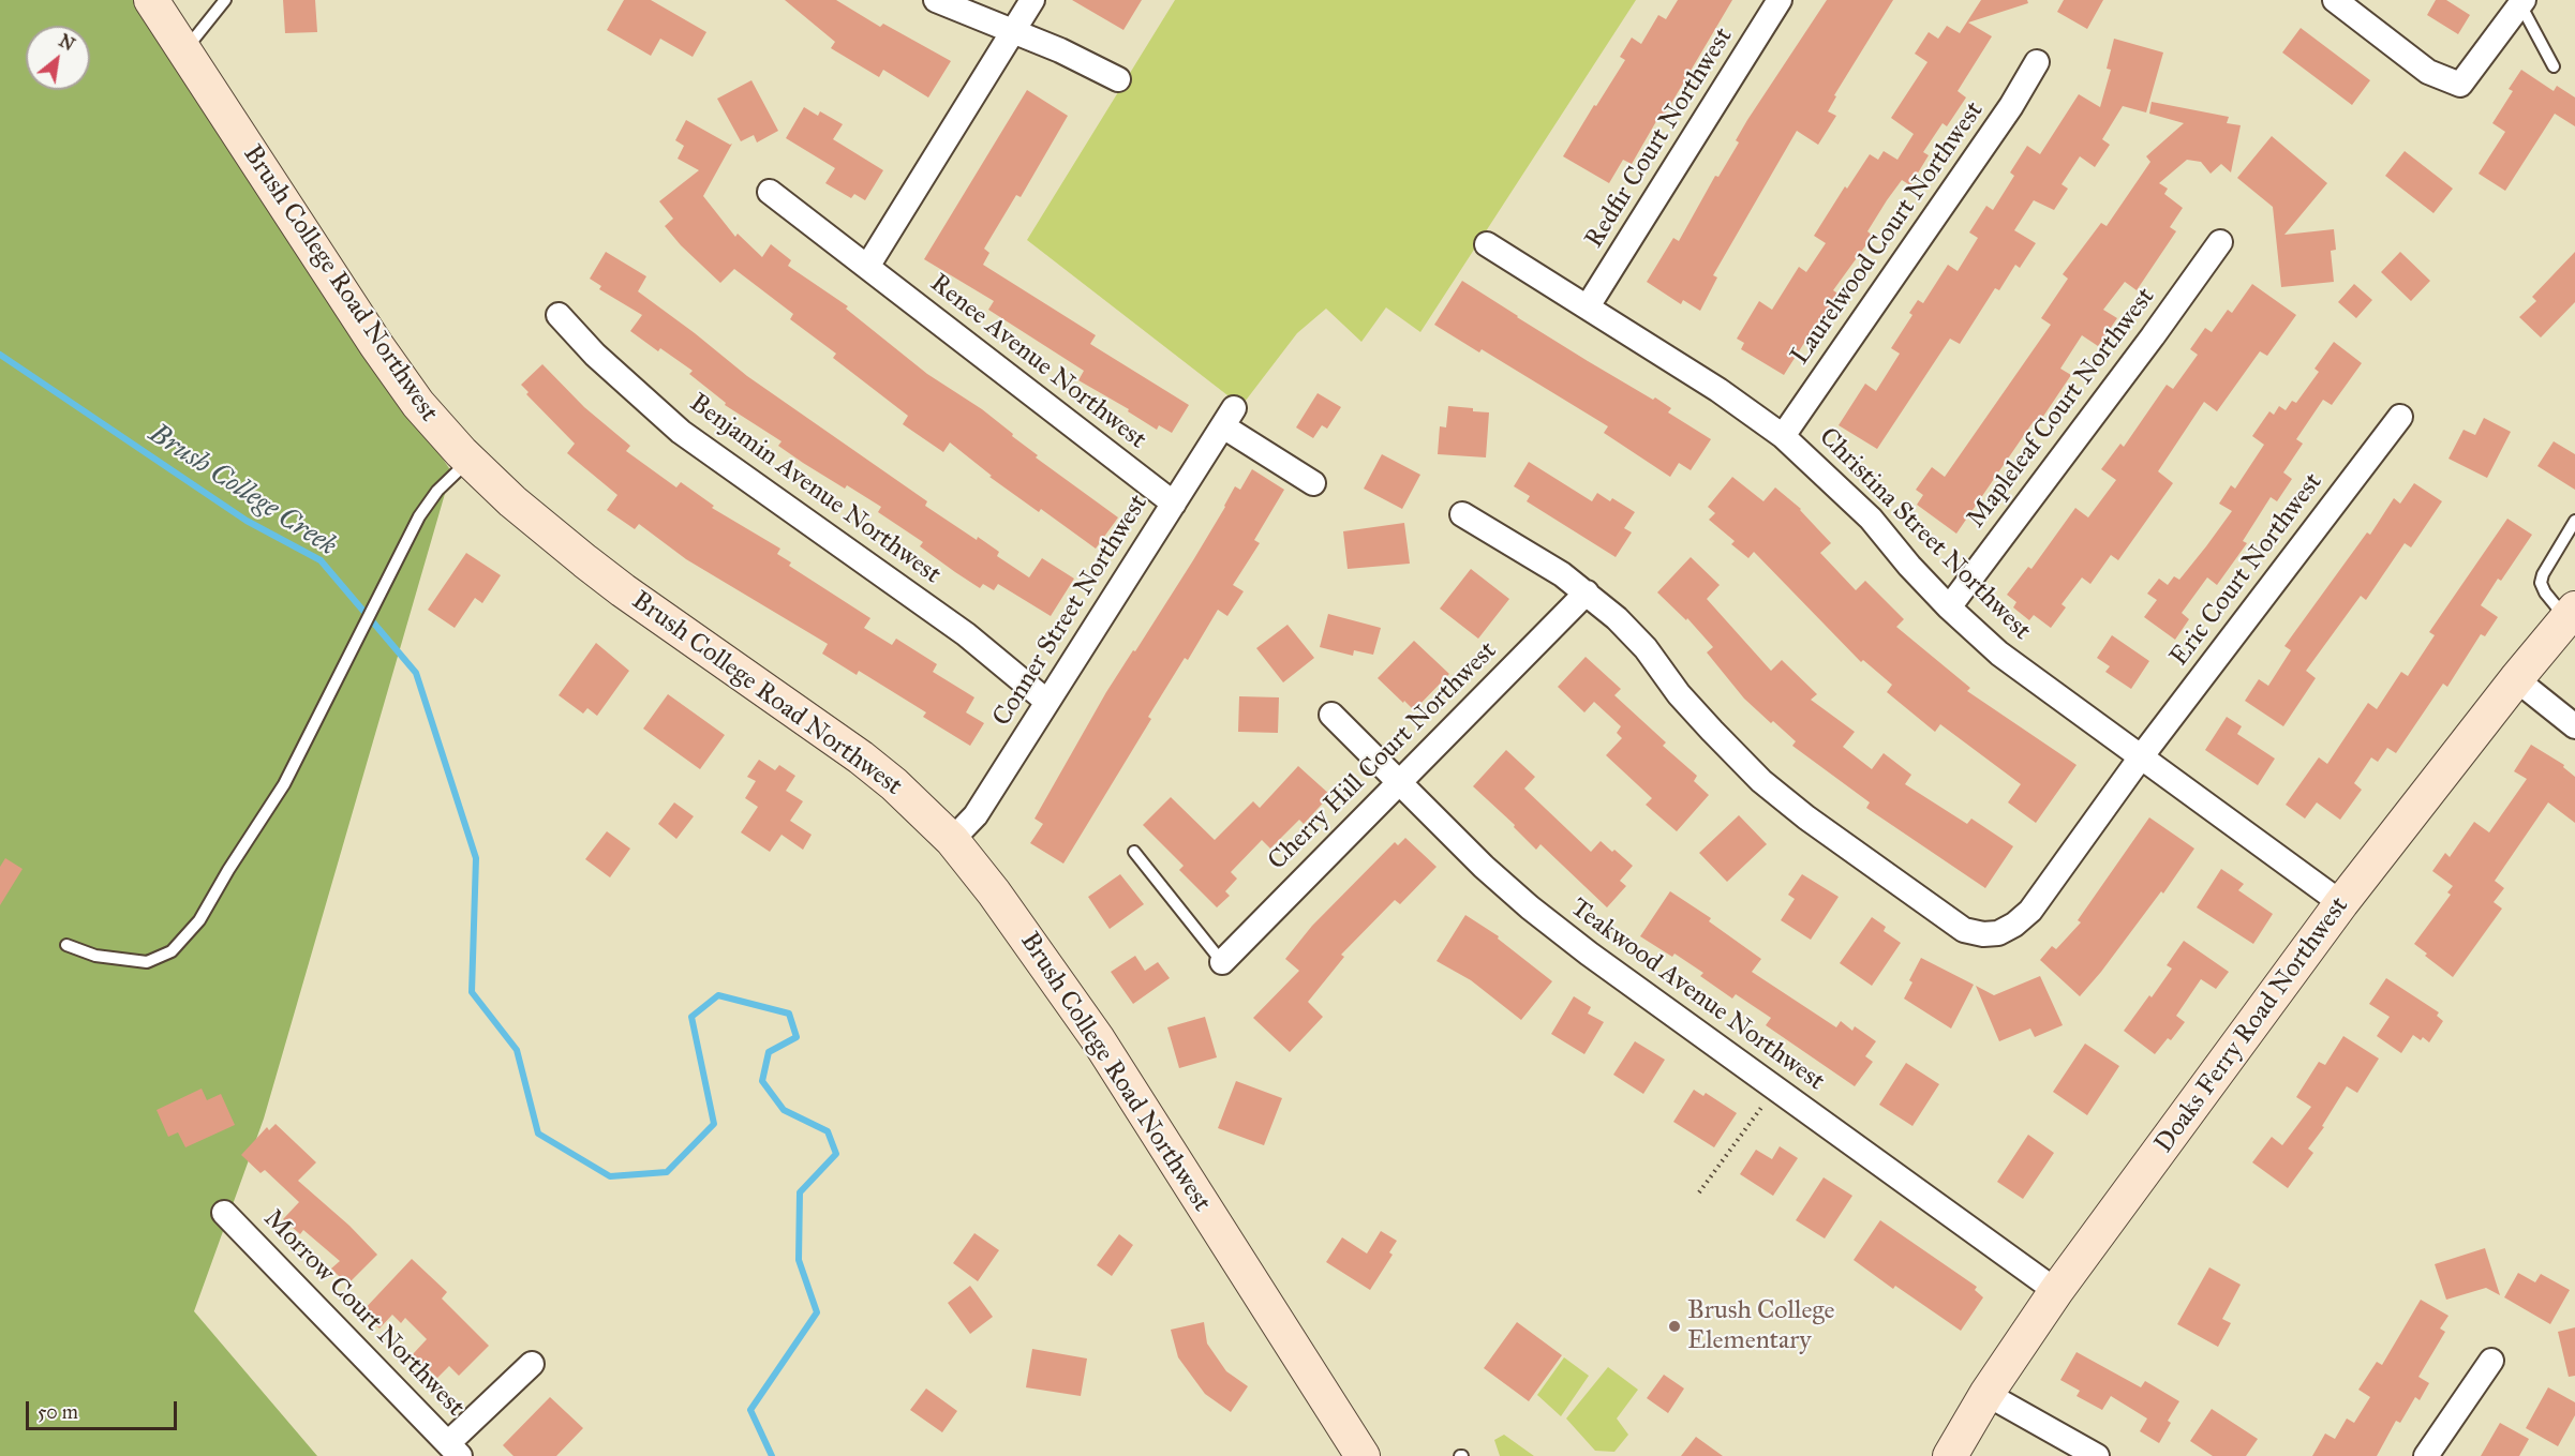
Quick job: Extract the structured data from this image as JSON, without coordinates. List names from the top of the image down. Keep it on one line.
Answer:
{"streets":{"street":["Redfir Court Northwest","Laurelwood Court Northwest","Brush College Road Northwest","Renee Avenue Northwest","Mapleleaf Court Northwest","Benjamin Avenue Northwest","Christina Street Northwest","Eric Court Northwest","Conner Street Northwest","Cherry Hill Court Northwest","Teakwood Avenue Northwest","Doaks Ferry Road Northwest","Morrow Court Northwest"]},"crossings":[["Redfir Court Northwest","Christina Street Northwest"],["Laurelwood Court Northwest","Christina Street Northwest"],["Brush College Road Northwest","Conner Street Northwest"],["Renee Avenue Northwest","Conner Street Northwest"],["Mapleleaf Court Northwest","Christina Street Northwest"],["Benjamin Avenue Northwest","Conner Street Northwest"],["Christina Street Northwest","Eric Court Northwest"],["Christina Street Northwest","Doaks Ferry Road Northwest"],["Eric Court Northwest","Cherry Hill Court Northwest"],["Cherry Hill Court Northwest","Teakwood Avenue Northwest"],["Teakwood Avenue Northwest","Doaks Ferry Road Northwest"]],"water":["Brush College Creek"],"places":["Brush College Elementary"],"scale_bar":"50 m","north":"top right"}
